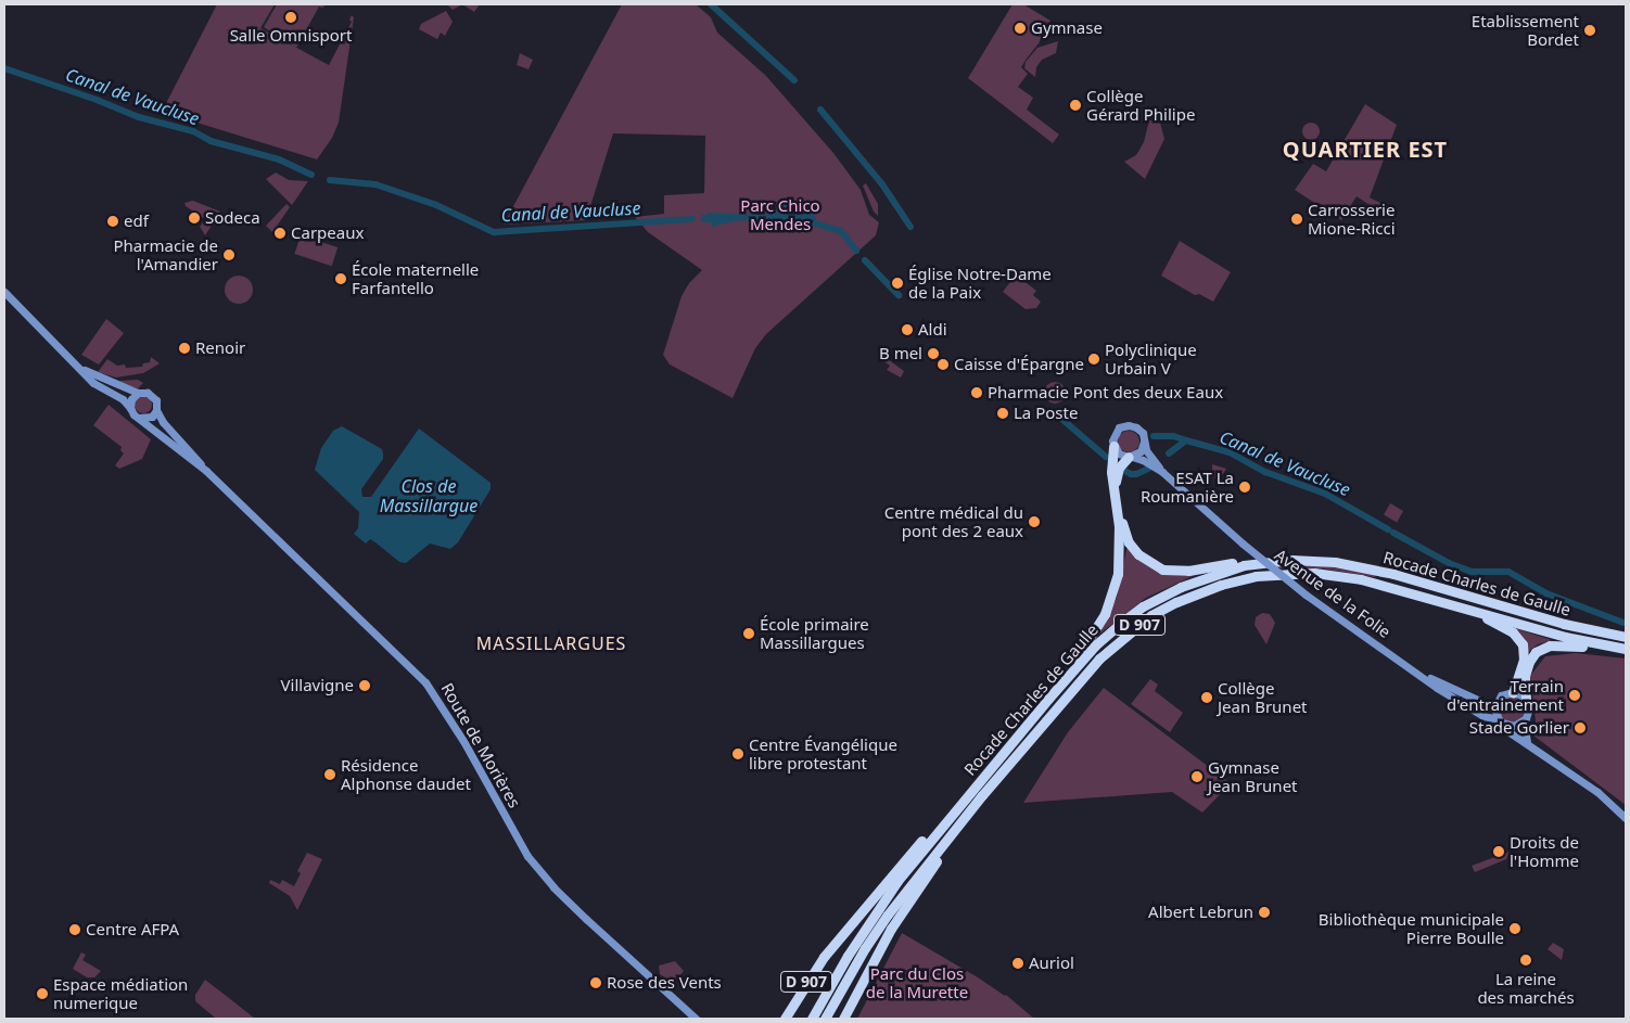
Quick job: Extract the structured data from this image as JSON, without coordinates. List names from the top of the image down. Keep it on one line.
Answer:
{"streets":{"highway":["Rocade Charles de Gaulle","D 907"],"main road":["Avenue de la Folie","Route de Morières"]},"crossings":[["Rocade Charles de Gaulle","D 907"]],"districts":["QUARTIER EST","MASSILLARGUES"],"water":["Canal de Vaucluse","Clos de Massillargue"],"parks":["Parc Chico Mendes","Parc du Clos de la Murette"],"places":["Salle Omnisport","Gymnase","Etablissement Bordet","Collège Gérard Philipe","Sodeca","Carrosserie Mione-Ricci","edf","Carpeaux","Pharmacie de l'Amandier","École maternelle Farfantello","Église Notre-Dame de la Paix","Aldi","Renoir","B mel","Polyclinique Urbain V","Caisse d'Épargne","Pharmacie Pont des deux Eaux","La Poste","ESAT La Roumanière","Centre médical du pont des 2 eaux","École primaire Massillargues","Villavigne","Terrain d'entrainement","Collège Jean Brunet","Stade Gorlier","Centre Évangélique libre protestant","Résidence Alphonse daudet","Gymnase Jean Brunet","Droits de l'Homme","Albert Lebrun","Bibliothèque municipale Pierre Boulle","Centre AFPA","La reine des marchés","Auriol","Rose des Vents","Espace médiation numerique"]}
